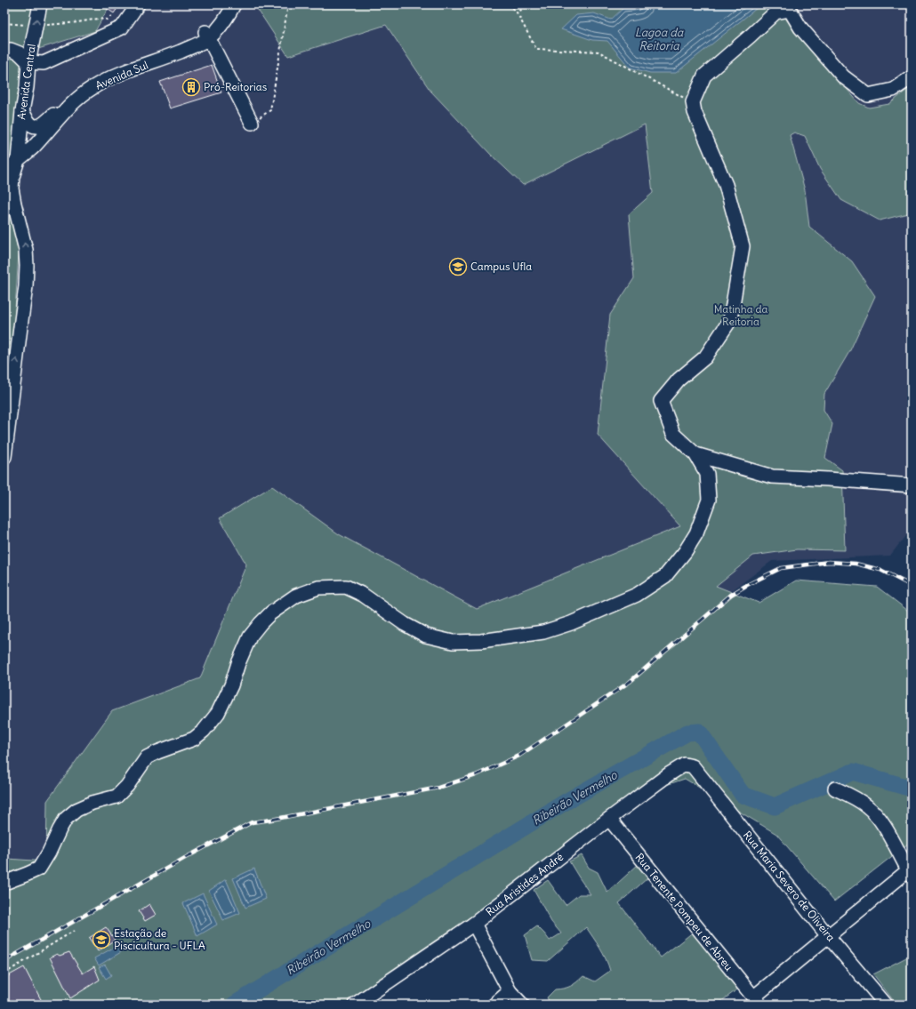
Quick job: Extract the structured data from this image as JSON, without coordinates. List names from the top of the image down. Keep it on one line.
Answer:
{"streets":{"street":["Avenida Sul","Avenida Central","Rua Aristides André","Rua Maria Severo de Oliveira","Rua Tenente Pompeu de Abreu"]},"crossings":[["Avenida Sul","Avenida Central"],["Rua Aristides André","Rua Maria Severo de Oliveira"],["Rua Aristides André","Rua Tenente Pompeu de Abreu"]],"one_way":["Avenida Central"],"water":["Lagoa da Reitoria","Ribeirão Vermelho"],"parks":["Matinha da Reitoria"],"places":{"building":["Pró-Reitorias"],"school or university":["Campus Ufla","Estação de Piscicultura - UFLA"]}}
